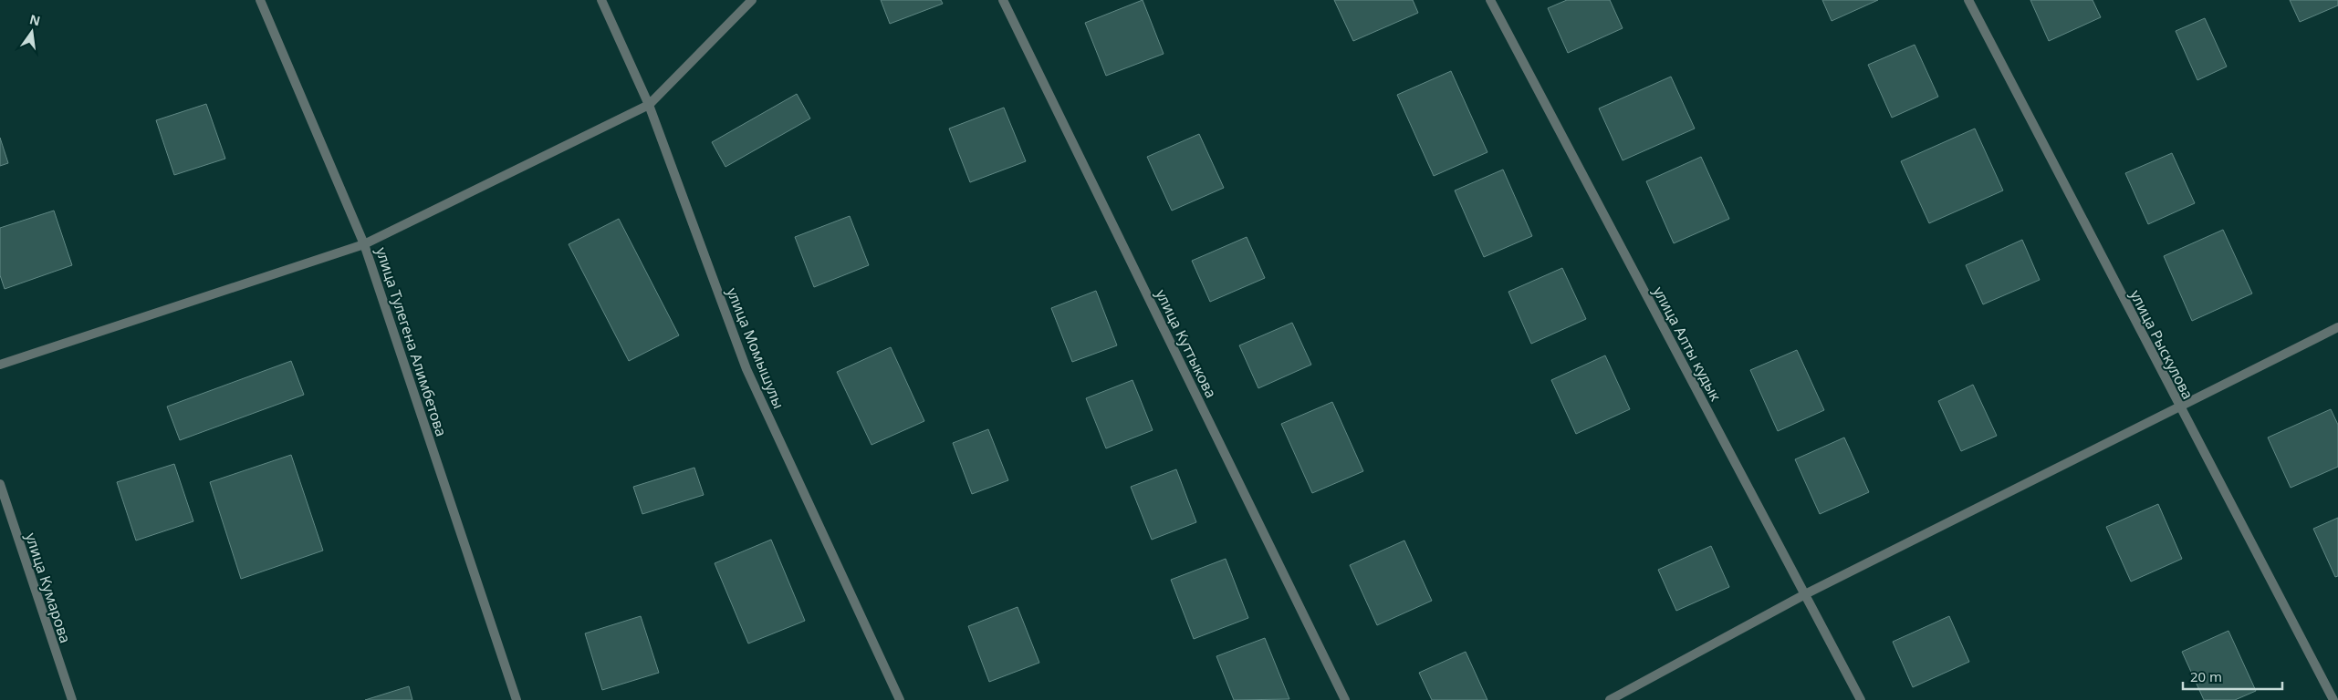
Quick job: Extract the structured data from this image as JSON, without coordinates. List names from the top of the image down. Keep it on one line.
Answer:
{"streets":{"street":["улица Тулегена Алимбетова","улица Куттыкова","улица Алты кудык","улица Рыскулова","улица Момышулы","улица Кумарова"]},"scale_bar":"20 m","north":"top"}
